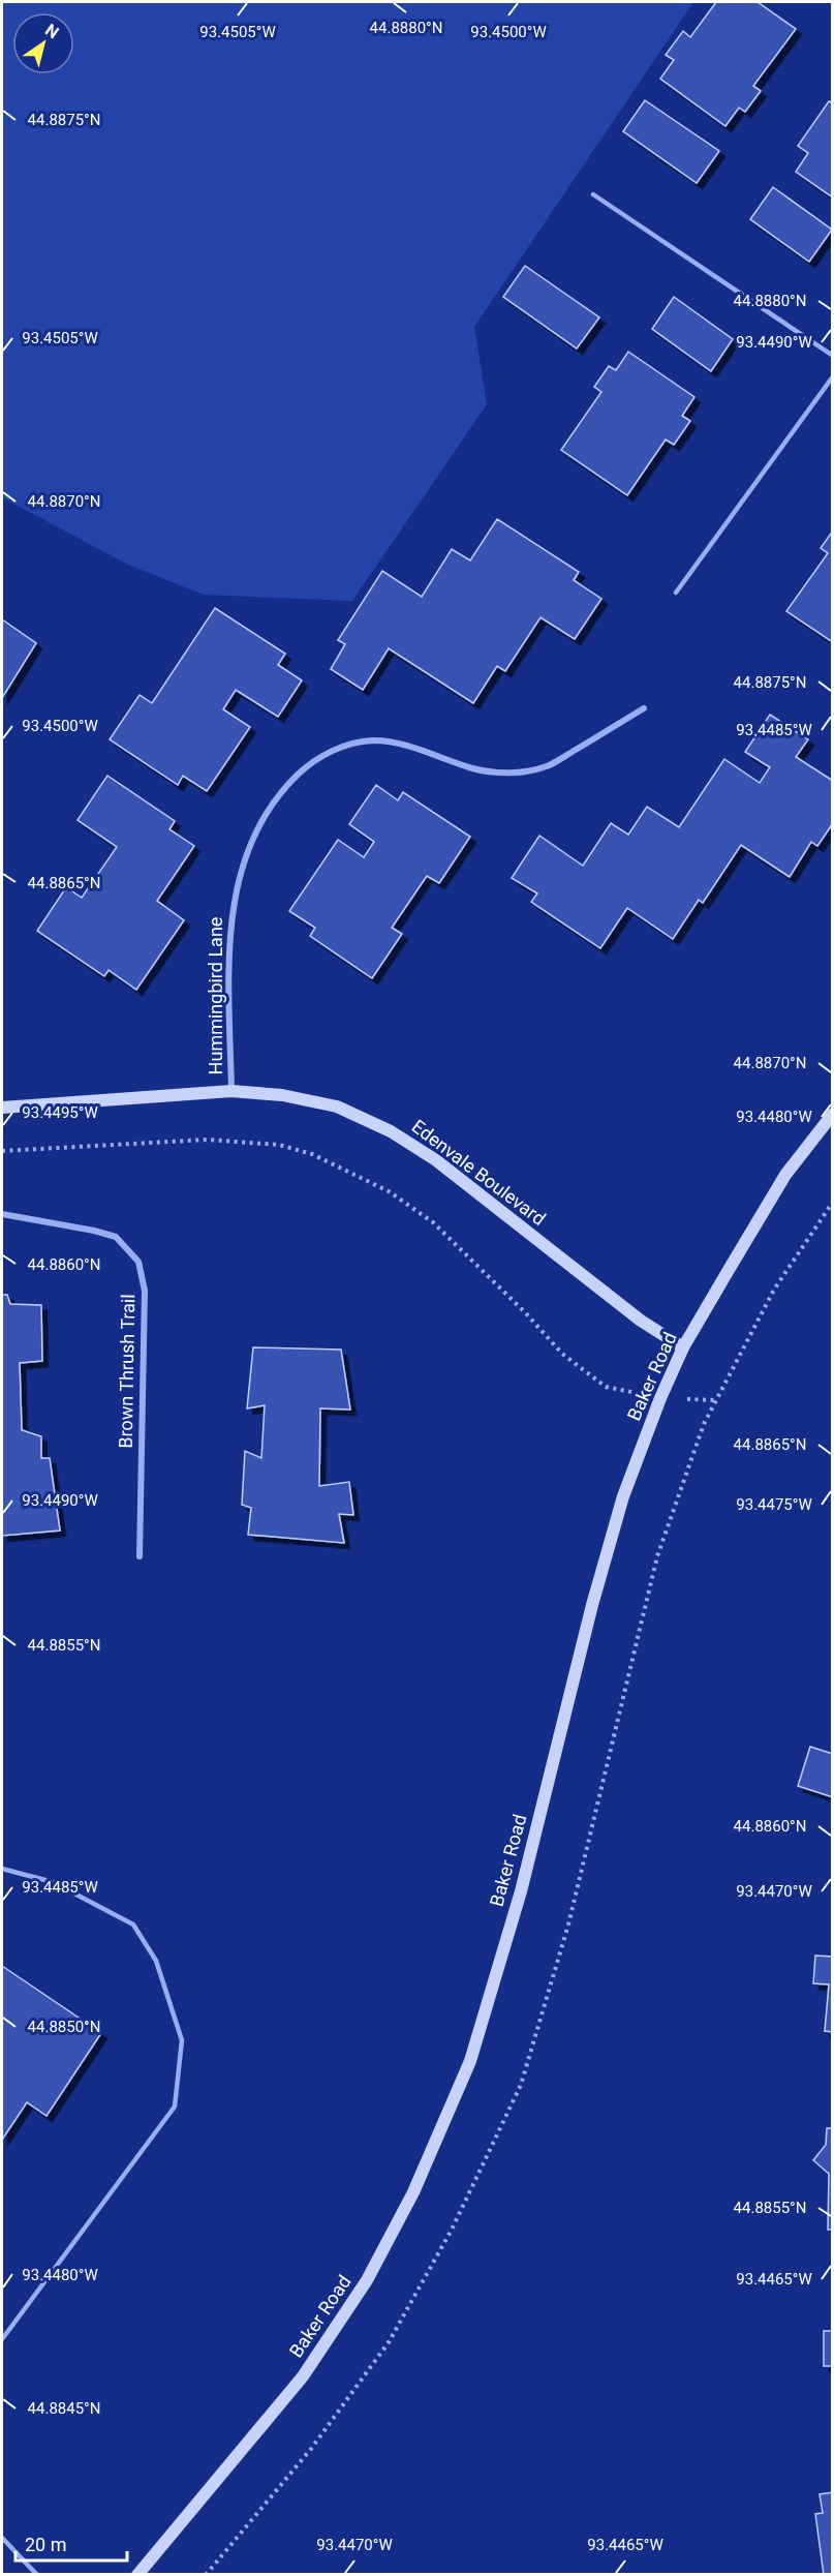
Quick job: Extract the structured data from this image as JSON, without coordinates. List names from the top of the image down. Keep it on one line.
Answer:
{"streets":{"main road":["Edenvale Boulevard","Baker Road"],"street":["Hummingbird Lane","Brown Thrush Trail"]},"crossings":[["Hummingbird Lane","Edenvale Boulevard"],["Edenvale Boulevard","Baker Road"]],"scale_bar":"20 m","north":"top right","coordinates":["44.8880°N","93.4505°W","93.4500°W","44.8875°N","93.4490°W","44.8870°N","93.4485°W","44.8865°N","93.4495°W","93.4480°W","44.8860°N","93.4475°W","44.8855°N","93.4470°W","44.8850°N","93.4465°W","44.8845°N"]}
